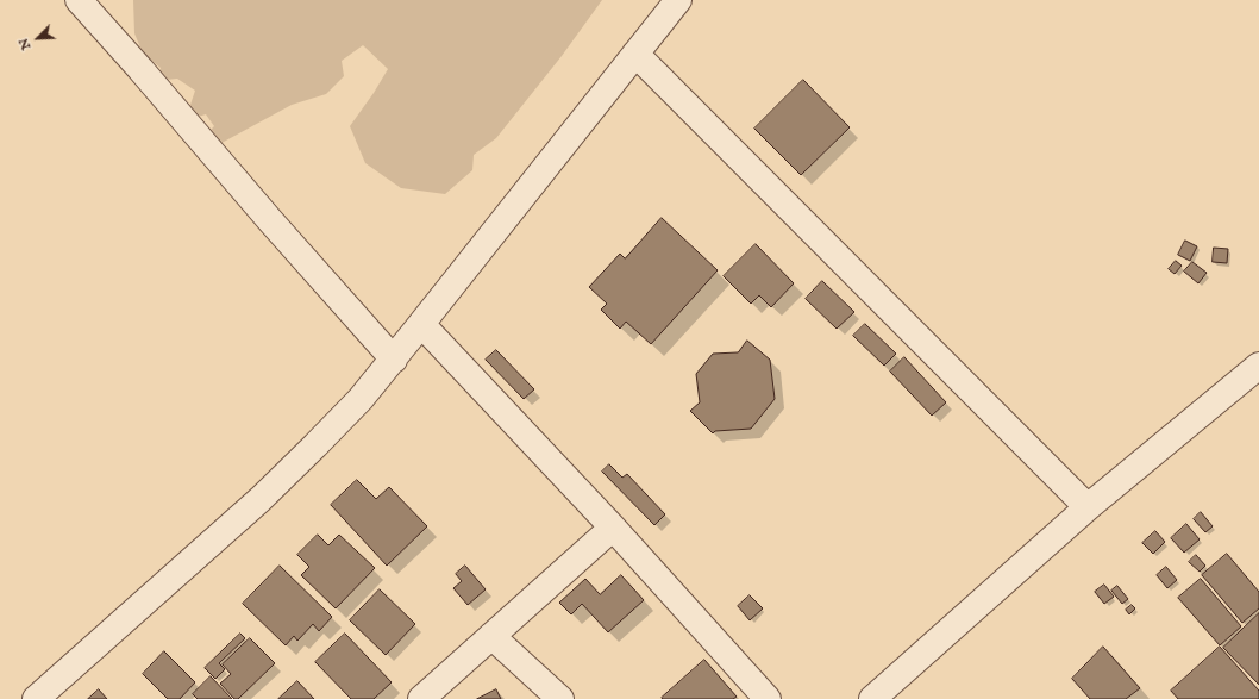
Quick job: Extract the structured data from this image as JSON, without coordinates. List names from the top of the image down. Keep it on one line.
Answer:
{"north":"bottom left"}
